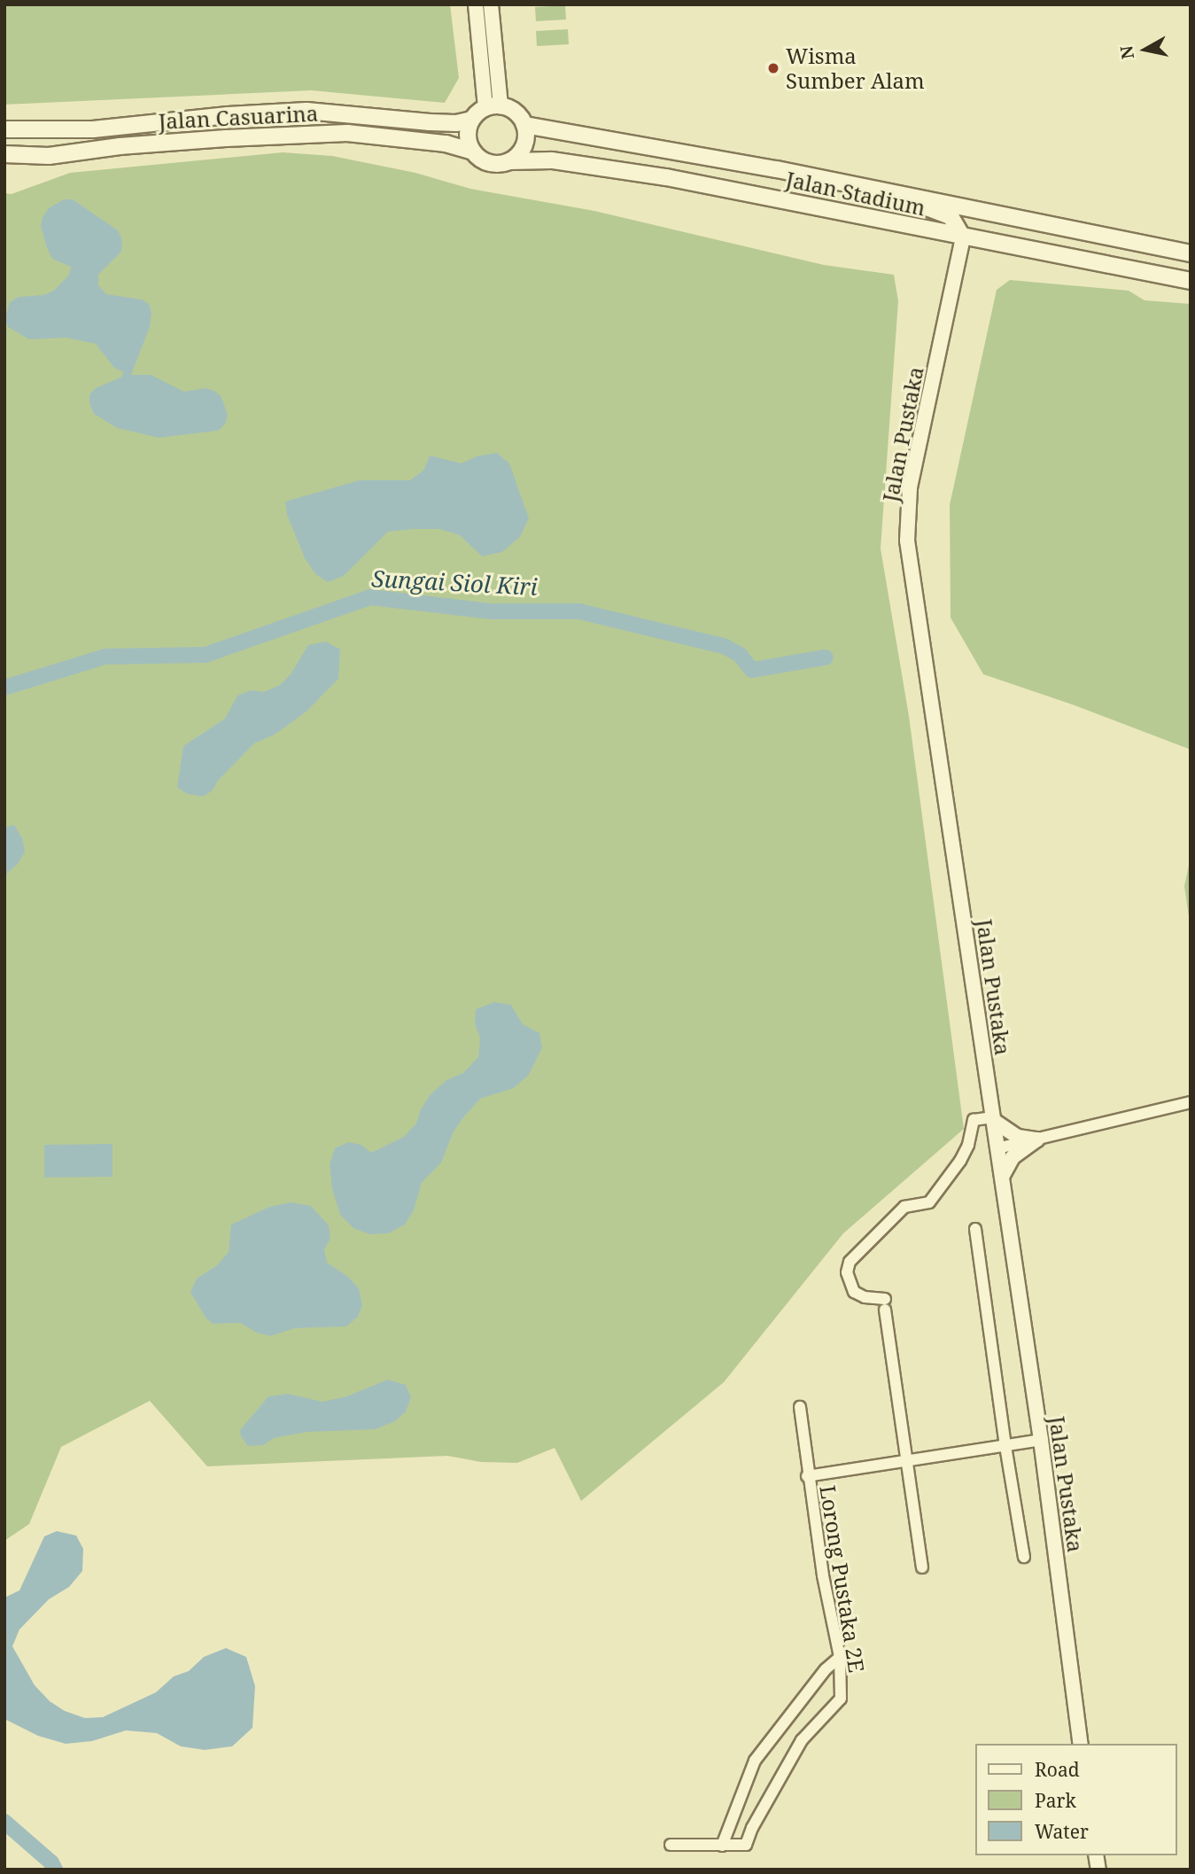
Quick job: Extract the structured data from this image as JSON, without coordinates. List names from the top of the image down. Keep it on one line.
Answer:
{"streets":{"main road":["Jalan Casuarina","Jalan Stadium"],"street":["Jalan Pustaka","Lorong Pustaka 2E"]},"crossings":[["Jalan Casuarina","Jalan Stadium"],["Jalan Stadium","Jalan Pustaka"]],"water":["Sungai Siol Kiri"],"places":["Wisma Sumber Alam"],"legend":["Road","Park","Water"],"north":"left"}
